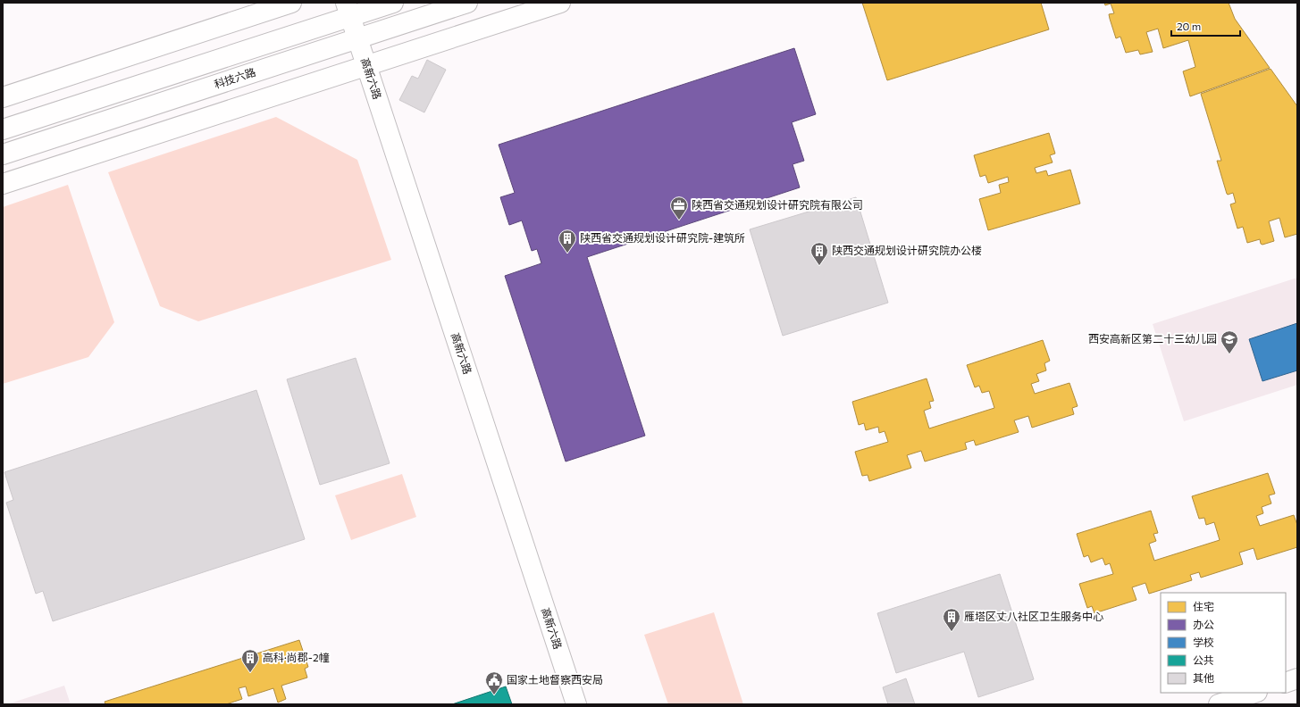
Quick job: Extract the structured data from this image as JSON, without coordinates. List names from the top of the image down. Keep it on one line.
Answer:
{"streets":{"main road":["科技六路","高新六路"]},"crossings":[["科技六路","高新六路"]],"places":{"office":["陕西省交通规划设计研究院有限公司"],"building":["陕西省交通规划设计研究院-建筑所","陕西交通规划设计研究院办公楼","雁塔区丈八社区卫生服务中心","高科·尚郡-2幢"],"school or university":["西安高新区第二十三幼儿园"],"public building":["国家土地督察西安局"]},"legend":["住宅","办公","学校","公共","其他"],"scale_bar":"20 m"}
